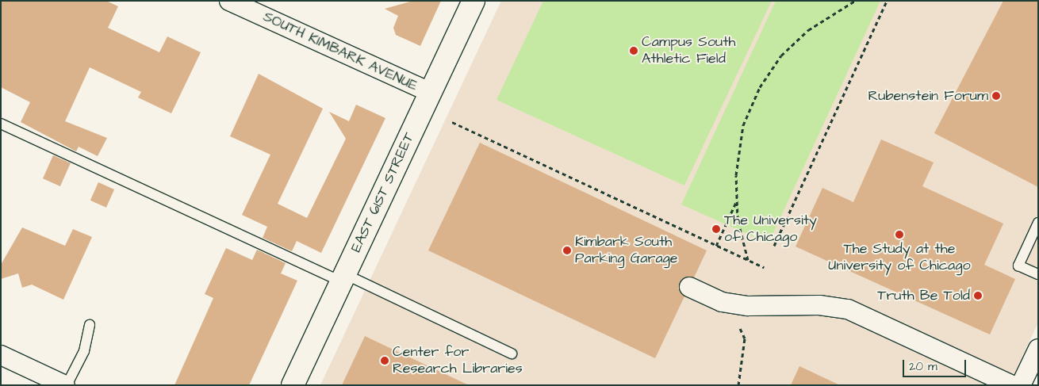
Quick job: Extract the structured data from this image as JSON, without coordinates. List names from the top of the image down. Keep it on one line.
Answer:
{"streets":{"street":["SOUTH KIMBARK AVENUE","EAST 61ST STREET"]},"crossings":[["SOUTH KIMBARK AVENUE","EAST 61ST STREET"]],"places":["Campus South Athletic Field","Rubenstein Forum","The University of Chicago","The Study at the University of Chicago","Kimbark South Parking Garage","Truth Be Told","Center for Research Libraries"],"scale_bar":"20 m"}
